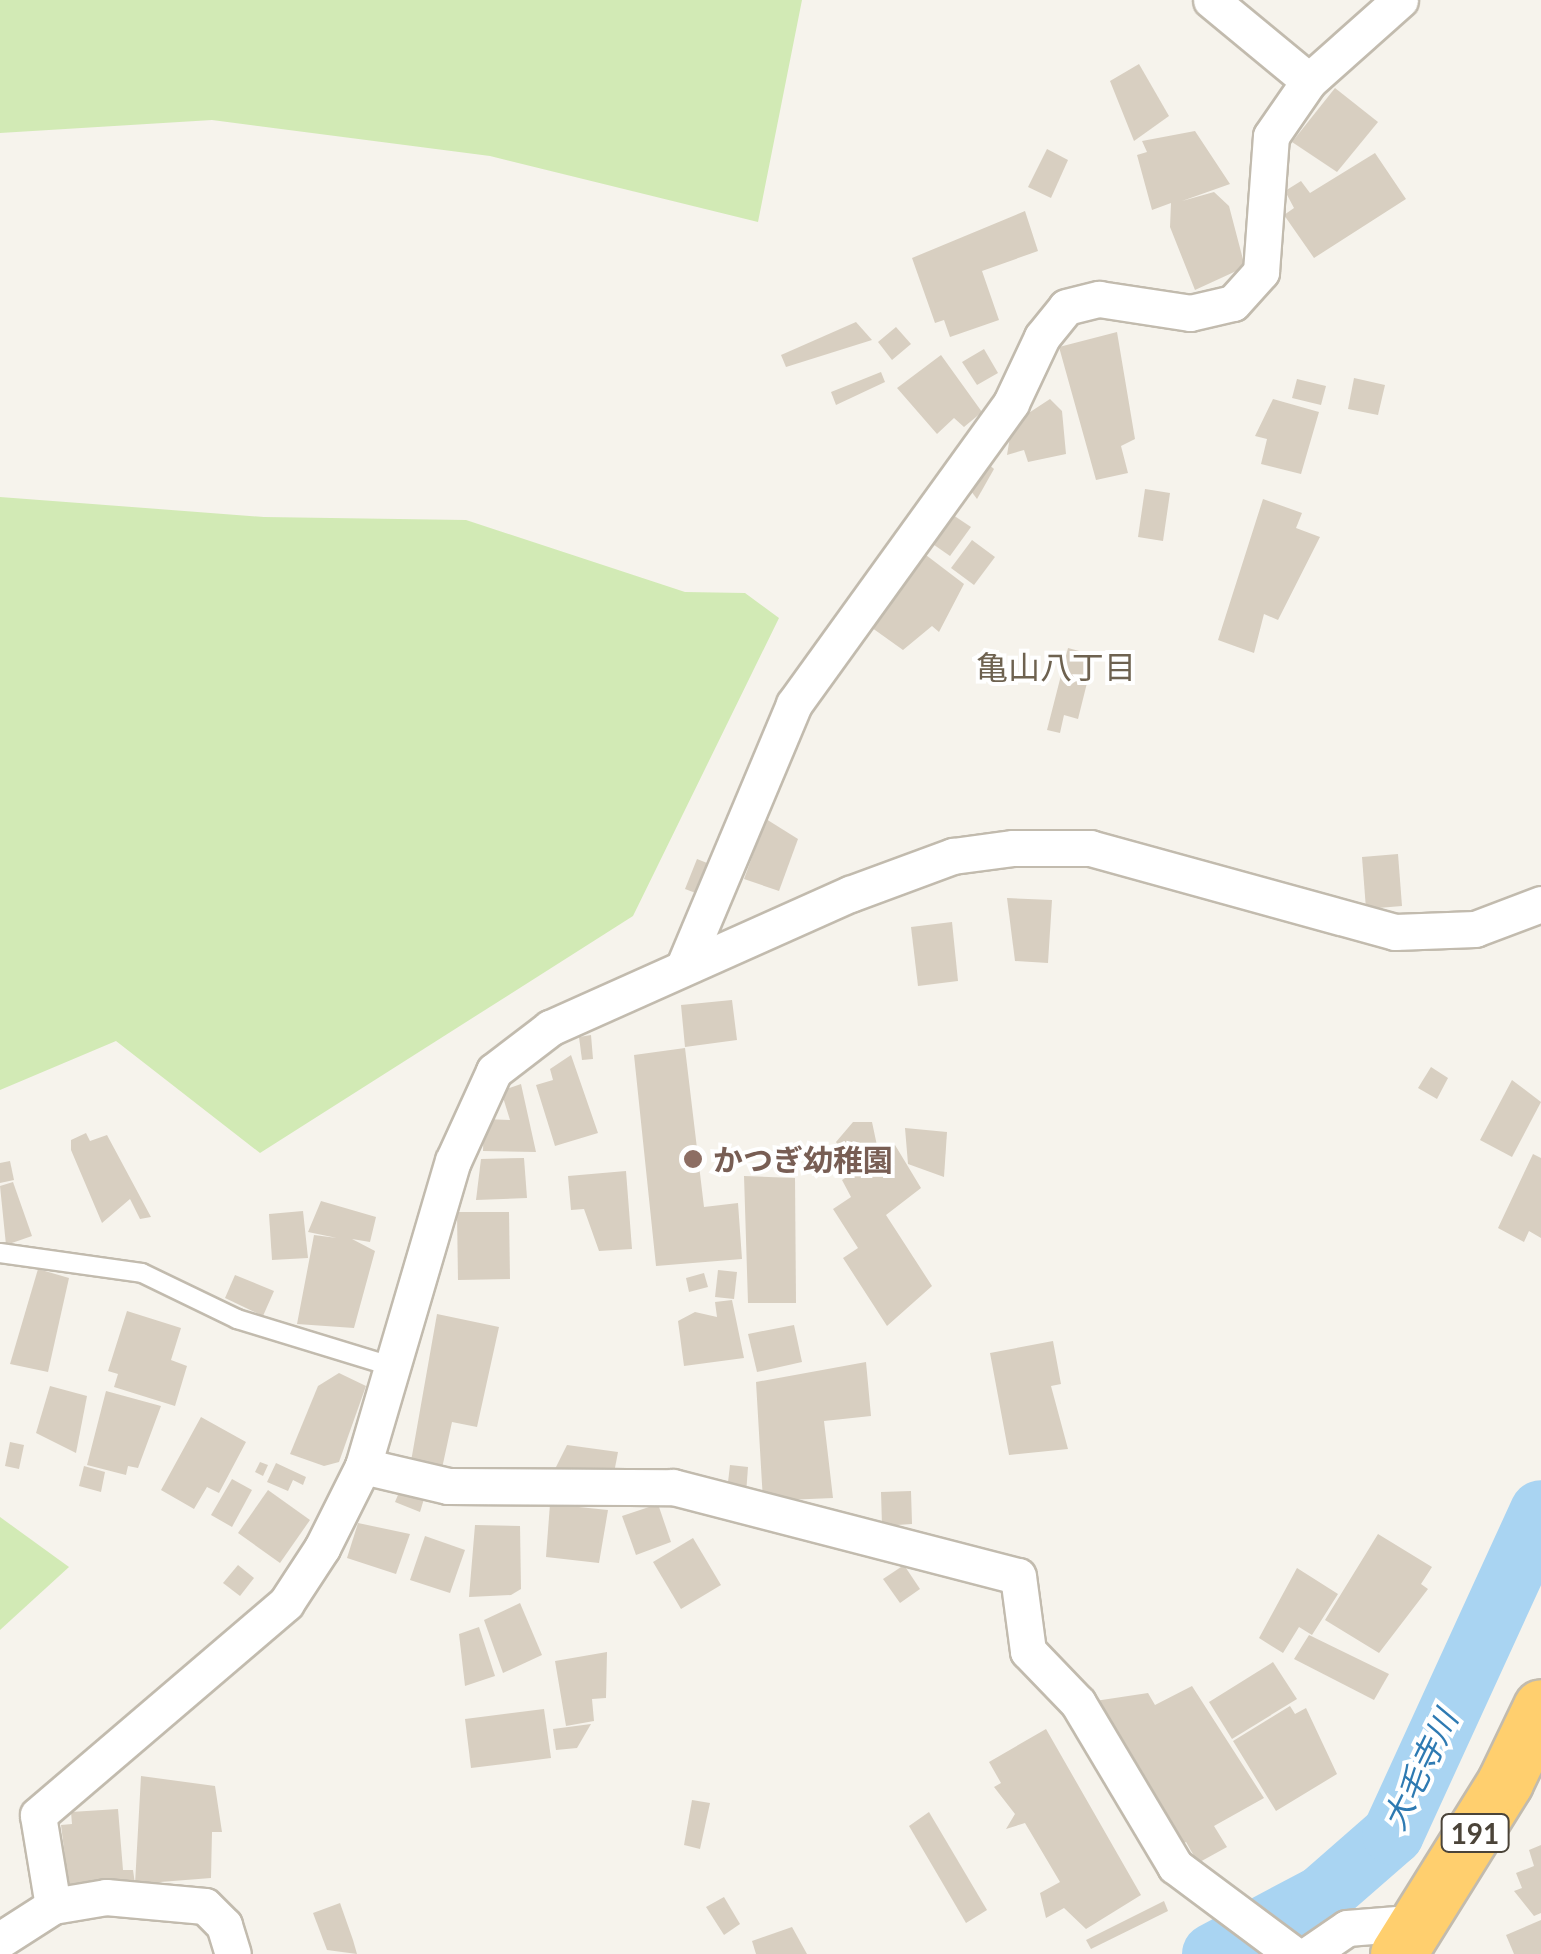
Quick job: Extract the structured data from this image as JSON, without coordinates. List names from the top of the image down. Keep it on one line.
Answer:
{"streets":{"highway":["191"]},"districts":["亀山八丁目"],"water":["大毛寺川"],"places":["かつぎ幼稚園"]}
